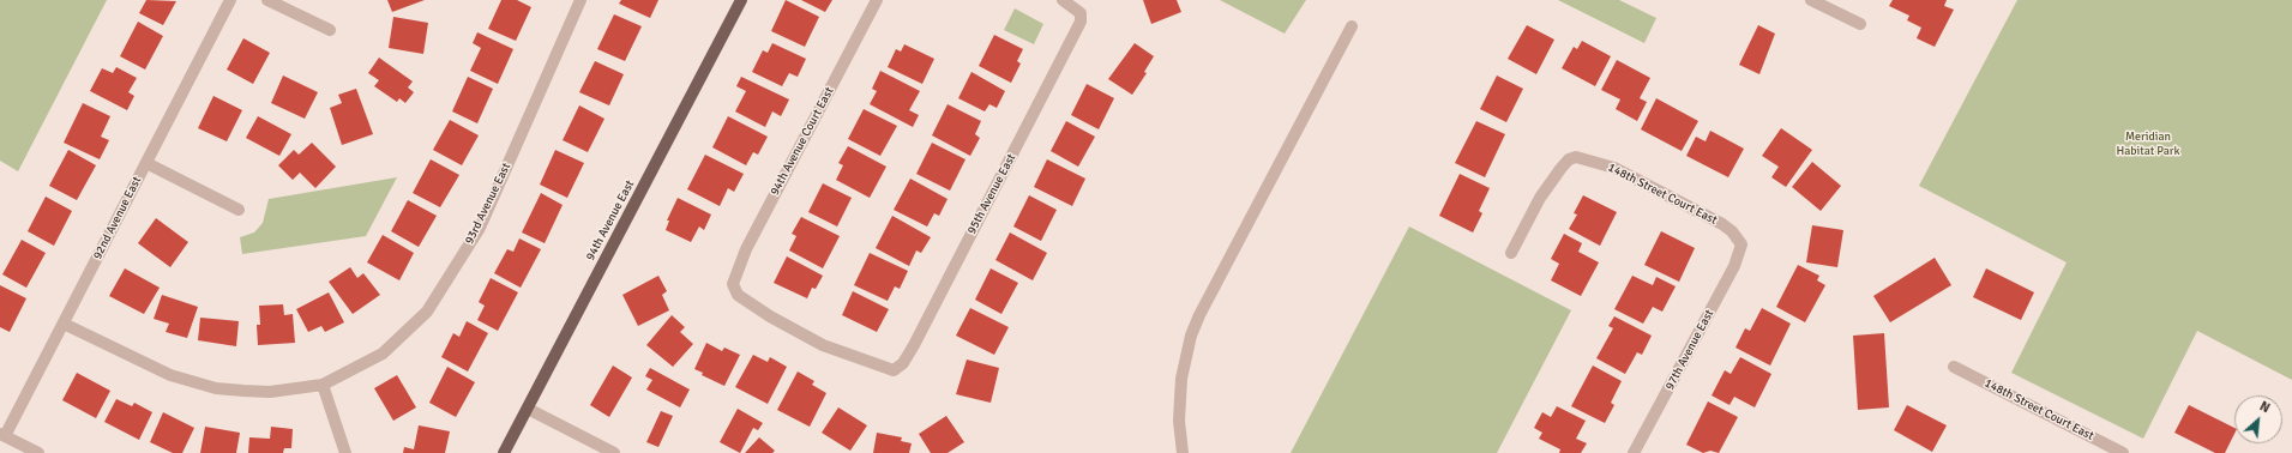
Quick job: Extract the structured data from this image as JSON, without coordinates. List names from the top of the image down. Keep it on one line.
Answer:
{"streets":{"main road":["94th Avenue East"],"street":["94th Avenue Court East","95th Avenue East","148th Street Court East","93rd Avenue East","92nd Avenue East","97th Avenue East"]},"crossings":[["94th Avenue Court East","95th Avenue East"],["148th Street Court East","97th Avenue East"],["93rd Avenue East","92nd Avenue East"]],"parks":["Meridian Habitat Park"],"north":"top right"}
